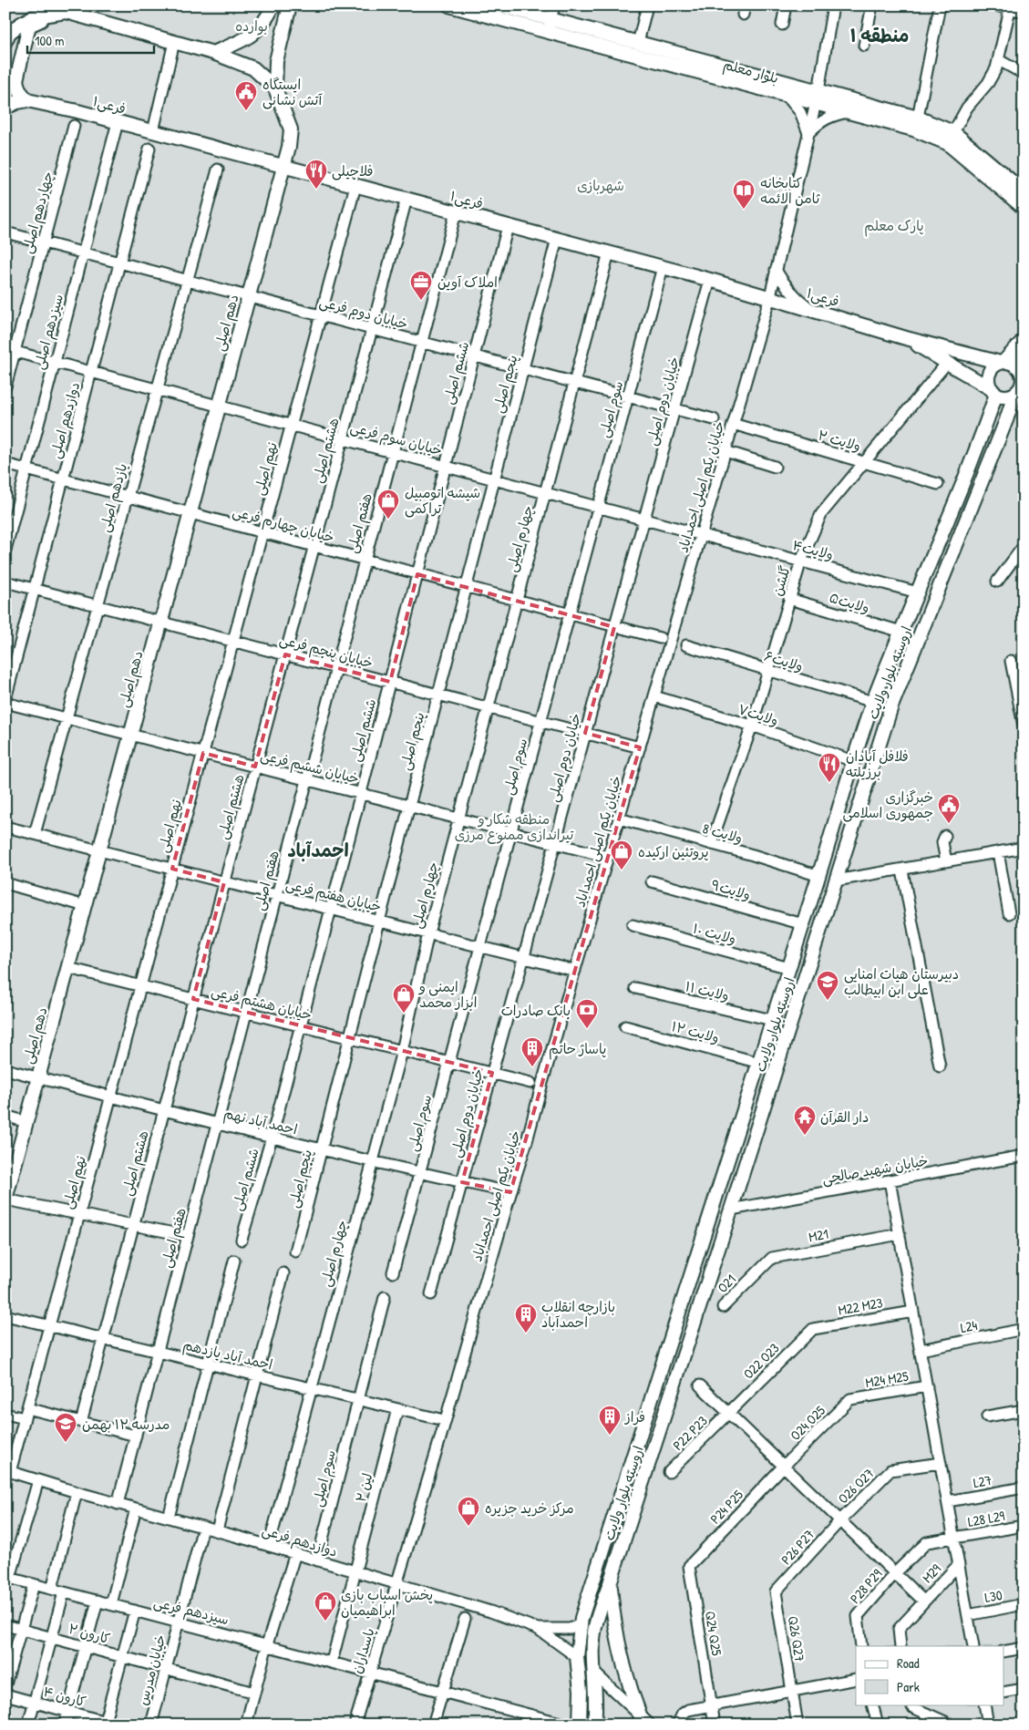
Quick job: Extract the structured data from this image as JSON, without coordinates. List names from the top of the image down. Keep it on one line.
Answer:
{"streets":{"main road":["بلوار معلم","فرعی۱","دهم اصلی","اروسیّه بلوار ولایت"],"street":["چهاردهم اصلی","خیابان دوم فرعی","سیزدهم اصلی","ششم اصلی","پنجم اصلی","خیابان دوم اصلی","سوم اصلی","دوازدهم اصلی","خیابان سوم فرعی","ولایت ۲","هشتم اصلی","نهم اصلی","خیابان یکم اصلی احمداباد","یازدهم اصلی","هفتم اصلی","خیابان چهارم فرعی","چهارم اصلی","ولایت۴","گلشن","ولایت۵","خیابان پنجم فرعی","ولایت۶","ولایت۷","خیابان ششم فرعی","ولایت 8","ولایت۹","خیابان هفتم فرعی","ولایت ۱۰","ولایت ۱۱","خیابان هشتم فرعی","ولایت ۱۲","احمد آباد نهم","خیابان شهید صالحی","M21","O21","M22 M23","L24","احمد آباد یازدهم","O22 O23","M24 M25","O24 O25","P22 P23","L27","O26 O27","لین ۲","P24 P25","L28 L29","دوازدهم فرعی","P26 P27","M29","P28 P29","L30","سیزدهم فرعی","کارون ۲","Q24 Q25","Q26 Q27","پاسداران","خیابان مدرس","کارون ۴"]},"crossings":[["بلوار معلم","خیابان یکم اصلی احمداباد"],["فرعی۱","دهم اصلی"],["فرعی۱","سیزدهم اصلی"],["فرعی۱","ششم اصلی"],["فرعی۱","پنجم اصلی"],["فرعی۱","خیابان دوم اصلی"],["فرعی۱","سوم اصلی"],["فرعی۱","هشتم اصلی"],["فرعی۱","نهم اصلی"],["فرعی۱","خیابان یکم اصلی احمداباد"],["فرعی۱","هفتم اصلی"],["فرعی۱","چهارم اصلی"],["چهاردهم اصلی","خیابان دوم فرعی"],["چهاردهم اصلی","خیابان سوم فرعی"],["خیابان دوم فرعی","دهم اصلی"],["خیابان دوم فرعی","سیزدهم اصلی"],["خیابان دوم فرعی","ششم اصلی"],["خیابان دوم فرعی","پنجم اصلی"],["خیابان دوم فرعی","خیابان دوم اصلی"],["خیابان دوم فرعی","سوم اصلی"],["خیابان دوم فرعی","دوازدهم اصلی"],["خیابان دوم فرعی","هشتم اصلی"],["خیابان دوم فرعی","نهم اصلی"],["خیابان دوم فرعی","یازدهم اصلی"],["خیابان دوم فرعی","هفتم اصلی"],["خیابان دوم فرعی","چهارم اصلی"],["دهم اصلی","خیابان سوم فرعی"],["دهم اصلی","خیابان چهارم فرعی"],["دهم اصلی","خیابان پنجم فرعی"],["دهم اصلی","خیابان ششم فرعی"],["دهم اصلی","خیابان هفتم فرعی"],["دهم اصلی","خیابان هشتم فرعی"],["دهم اصلی","احمد آباد نهم"],["سیزدهم اصلی","خیابان سوم فرعی"],["سیزدهم اصلی","خیابان چهارم فرعی"],["ششم اصلی","خیابان سوم فرعی"],["ششم اصلی","خیابان چهارم فرعی"],["ششم اصلی","خیابان پنجم فرعی"],["ششم اصلی","خیابان ششم فرعی"],["ششم اصلی","خیابان هفتم فرعی"],["ششم اصلی","خیابان هشتم فرعی"],["ششم اصلی","احمد آباد نهم"],["پنجم اصلی","خیابان سوم فرعی"],["پنجم اصلی","خیابان چهارم فرعی"],["پنجم اصلی","خیابان پنجم فرعی"],["پنجم اصلی","خیابان ششم فرعی"],["پنجم اصلی","خیابان هفتم فرعی"],["پنجم اصلی","خیابان هشتم فرعی"],["پنجم اصلی","احمد آباد نهم"],["خیابان دوم اصلی","خیابان سوم فرعی"],["خیابان دوم اصلی","خیابان چهارم فرعی"],["خیابان دوم اصلی","خیابان پنجم فرعی"],["خیابان دوم اصلی","خیابان ششم فرعی"],["خیابان دوم اصلی","خیابان هفتم فرعی"],["خیابان دوم اصلی","خیابان هشتم فرعی"],["خیابان دوم اصلی","احمد آباد نهم"],["سوم اصلی","خیابان سوم فرعی"],["سوم اصلی","خیابان چهارم فرعی"],["سوم اصلی","خیابان پنجم فرعی"],["سوم اصلی","خیابان ششم فرعی"],["سوم اصلی","خیابان هفتم فرعی"],["سوم اصلی","خیابان هشتم فرعی"],["سوم اصلی","احمد آباد نهم"],["سوم اصلی","احمد آباد یازدهم"],["سوم اصلی","دوازدهم فرعی"],["دوازدهم اصلی","خیابان سوم فرعی"],["دوازدهم اصلی","خیابان چهارم فرعی"],["دوازدهم اصلی","خیابان پنجم فرعی"],["خیابان سوم فرعی","هشتم اصلی"],["خیابان سوم فرعی","نهم اصلی"],["خیابان سوم فرعی","خیابان یکم اصلی احمداباد"],["خیابان سوم فرعی","یازدهم اصلی"],["خیابان سوم فرعی","هفتم اصلی"],["خیابان سوم فرعی","چهارم اصلی"],["خیابان سوم فرعی","ولایت۴"],["ولایت ۲","خیابان یکم اصلی احمداباد"],["ولایت ۲","گلشن"],["هشتم اصلی","خیابان چهارم فرعی"],["هشتم اصلی","خیابان پنجم فرعی"],["هشتم اصلی","خیابان ششم فرعی"],["هشتم اصلی","خیابان هفتم فرعی"],["هشتم اصلی","خیابان هشتم فرعی"],["هشتم اصلی","احمد آباد نهم"],["هشتم اصلی","احمد آباد یازدهم"],["نهم اصلی","خیابان چهارم فرعی"],["نهم اصلی","خیابان پنجم فرعی"],["نهم اصلی","خیابان ششم فرعی"],["نهم اصلی","خیابان هفتم فرعی"],["نهم اصلی","خیابان هشتم فرعی"],["نهم اصلی","احمد آباد نهم"],["نهم اصلی","احمد آباد یازدهم"],["نهم اصلی","دوازدهم فرعی"],["خیابان یکم اصلی احمداباد","ولایت۴"],["خیابان یکم اصلی احمداباد","خیابان پنجم فرعی"],["خیابان یکم اصلی احمداباد","ولایت۷"],["خیابان یکم اصلی احمداباد","خیابان ششم فرعی"],["خیابان یکم اصلی احمداباد","ولایت 8"],["خیابان یکم اصلی احمداباد","خیابان هفتم فرعی"],["خیابان یکم اصلی احمداباد","احمد آباد نهم"],["خیابان یکم اصلی احمداباد","احمد آباد یازدهم"],["خیابان یکم اصلی احمداباد","دوازدهم فرعی"],["خیابان یکم اصلی احمداباد","پاسداران"],["یازدهم اصلی","خیابان چهارم فرعی"],["یازدهم اصلی","خیابان پنجم فرعی"],["یازدهم اصلی","خیابان ششم فرعی"],["یازدهم اصلی","خیابان هفتم فرعی"],["هفتم اصلی","خیابان چهارم فرعی"],["هفتم اصلی","خیابان پنجم فرعی"],["هفتم اصلی","خیابان ششم فرعی"],["هفتم اصلی","خیابان هفتم فرعی"],["هفتم اصلی","خیابان هشتم فرعی"],["هفتم اصلی","احمد آباد نهم"],["هفتم اصلی","احمد آباد یازدهم"],["هفتم اصلی","دوازدهم فرعی"],["خیابان چهارم فرعی","چهارم اصلی"],["چهارم اصلی","خیابان پنجم فرعی"],["چهارم اصلی","خیابان ششم فرعی"],["چهارم اصلی","خیابان هفتم فرعی"],["چهارم اصلی","خیابان هشتم فرعی"],["چهارم اصلی","احمد آباد نهم"],["چهارم اصلی","احمد آباد یازدهم"],["چهارم اصلی","دوازدهم فرعی"],["ولایت۴","گلشن"],["ولایت۴","اروسیّه بلوار ولایت"],["گلشن","ولایت۵"],["گلشن","ولایت۶"],["گلشن","ولایت۷"],["گلشن","ولایت 8"],["ولایت۵","اروسیّه بلوار ولایت"],["ولایت۶","اروسیّه بلوار ولایت"],["اروسیّه بلوار ولایت","ولایت۷"],["اروسیّه بلوار ولایت","ولایت 8"],["اروسیّه بلوار ولایت","ولایت۹"],["اروسیّه بلوار ولایت","ولایت ۱۰"],["اروسیّه بلوار ولایت","ولایت ۱۱"],["اروسیّه بلوار ولایت","ولایت ۱۲"],["اروسیّه بلوار ولایت","خیابان شهید صالحی"],["اروسیّه بلوار ولایت","دوازدهم فرعی"],["M21","O21"],["M22 M23","O22 O23"],["احمد آباد یازدهم","لین ۲"],["O22 O23","P22 P23"],["M24 M25","O24 O25"],["O24 O25","P24 P25"],["O26 O27","P26 P27"],["لین ۲","دوازدهم فرعی"],["لین ۲","سیزدهم فرعی"],["P24 P25","Q24 Q25"],["L28 L29","P28 P29"],["دوازدهم فرعی","پاسداران"],["دوازدهم فرعی","خیابان مدرس"],["P26 P27","Q26 Q27"],["سیزدهم فرعی","پاسداران"],["سیزدهم فرعی","خیابان مدرس"],["کارون ۲","خیابان مدرس"]],"districts":["منطقه ۱","احمدآباد"],"parks":["بوارده","شهربازی","پارک معلم","منطقه شکار و تیراندازی ممنوع مرزی"],"places":{"public building":["ایستگاه آتش نشانی","خبرگزاری جمهوری اسلامی"],"restaurant":["فلاچیلی","فلافل آبادان برزیلته"],"library":["کتابخانه ثامن الائمه"],"office":["املاک آوین"],"shop":["شیشه اتومبیل تراکمی","پروتئین ارکیده","ایمنی و ابزار محمد","مرکز خرید جزیره","پخش اسباب بازی ابراهیمیان"],"school or university":["دبیرستان هیات امنایی علی ابن ابیطالب","مدرسه ۱۲ بهمن"],"bank":["بانک صادرات"],"building":["پاساژ حاتم","بازارچه انقلاب احمدآباد","فراز"],"temple":["دار القرآن"]},"legend":["Road","Park"],"scale_bar":"100 m"}
